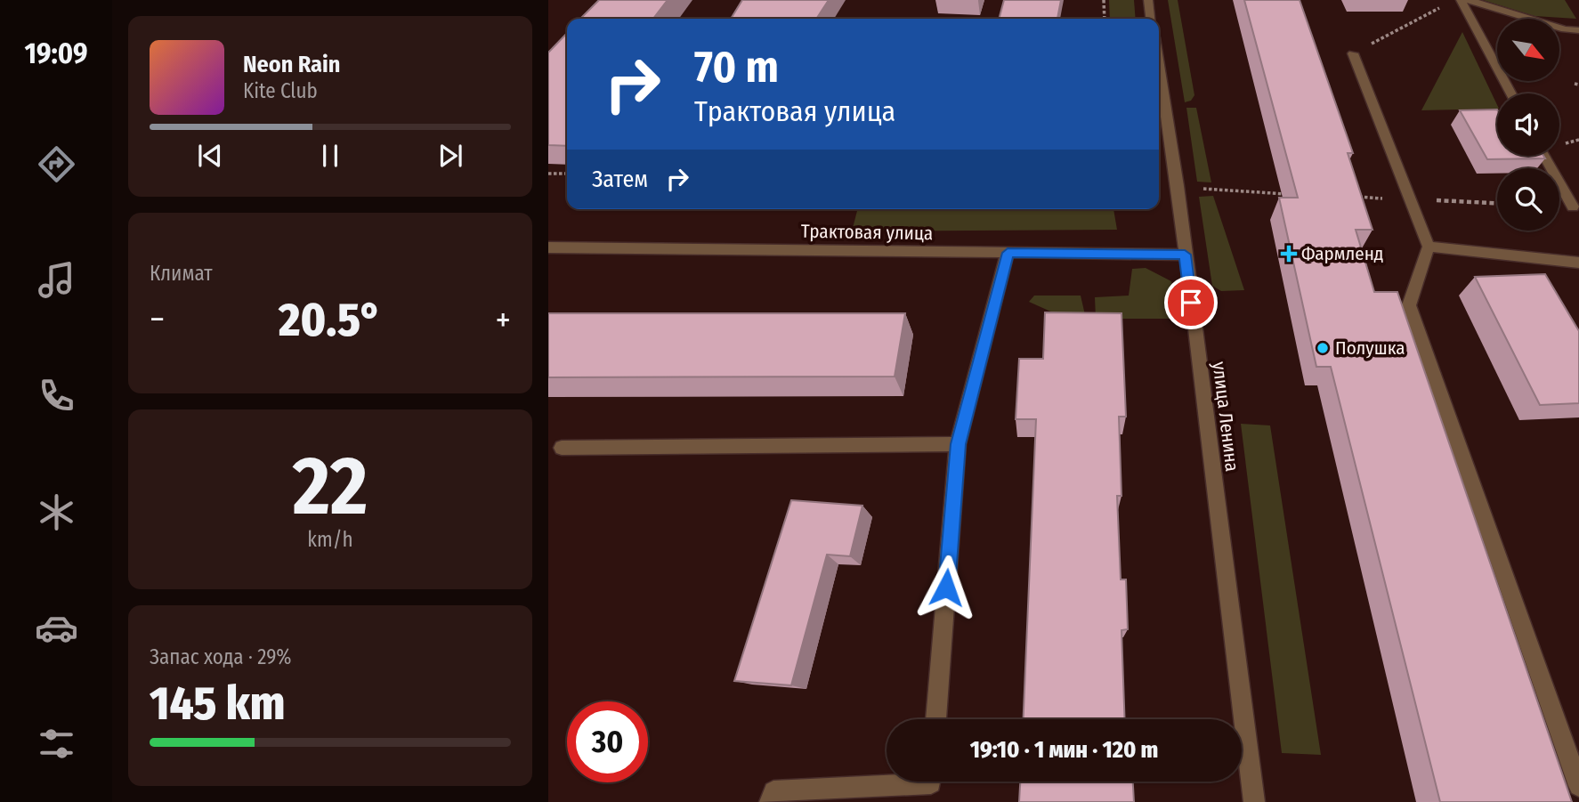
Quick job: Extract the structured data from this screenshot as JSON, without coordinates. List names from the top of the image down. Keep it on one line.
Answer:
{"streets":{"street":["Трактовая улица","улица Ленина"]},"crossings":[["Трактовая улица","улица Ленина"]],"places":{"health":["Фармленд"],"other":["Полушка"]},"north":"bottom right","page":{"tabs":"19:09","turn":["70 m","Трактовая улица"],"song":["Neon Rain","Kite Club"],"then":"Затем","tile":["Климат",["22","km/h"],["Запас хода · 29%","145 km"]],"heat":["−","20.5°","+"],"limit":"30","trip":"19:10 · 1 мин · 120 m"}}
